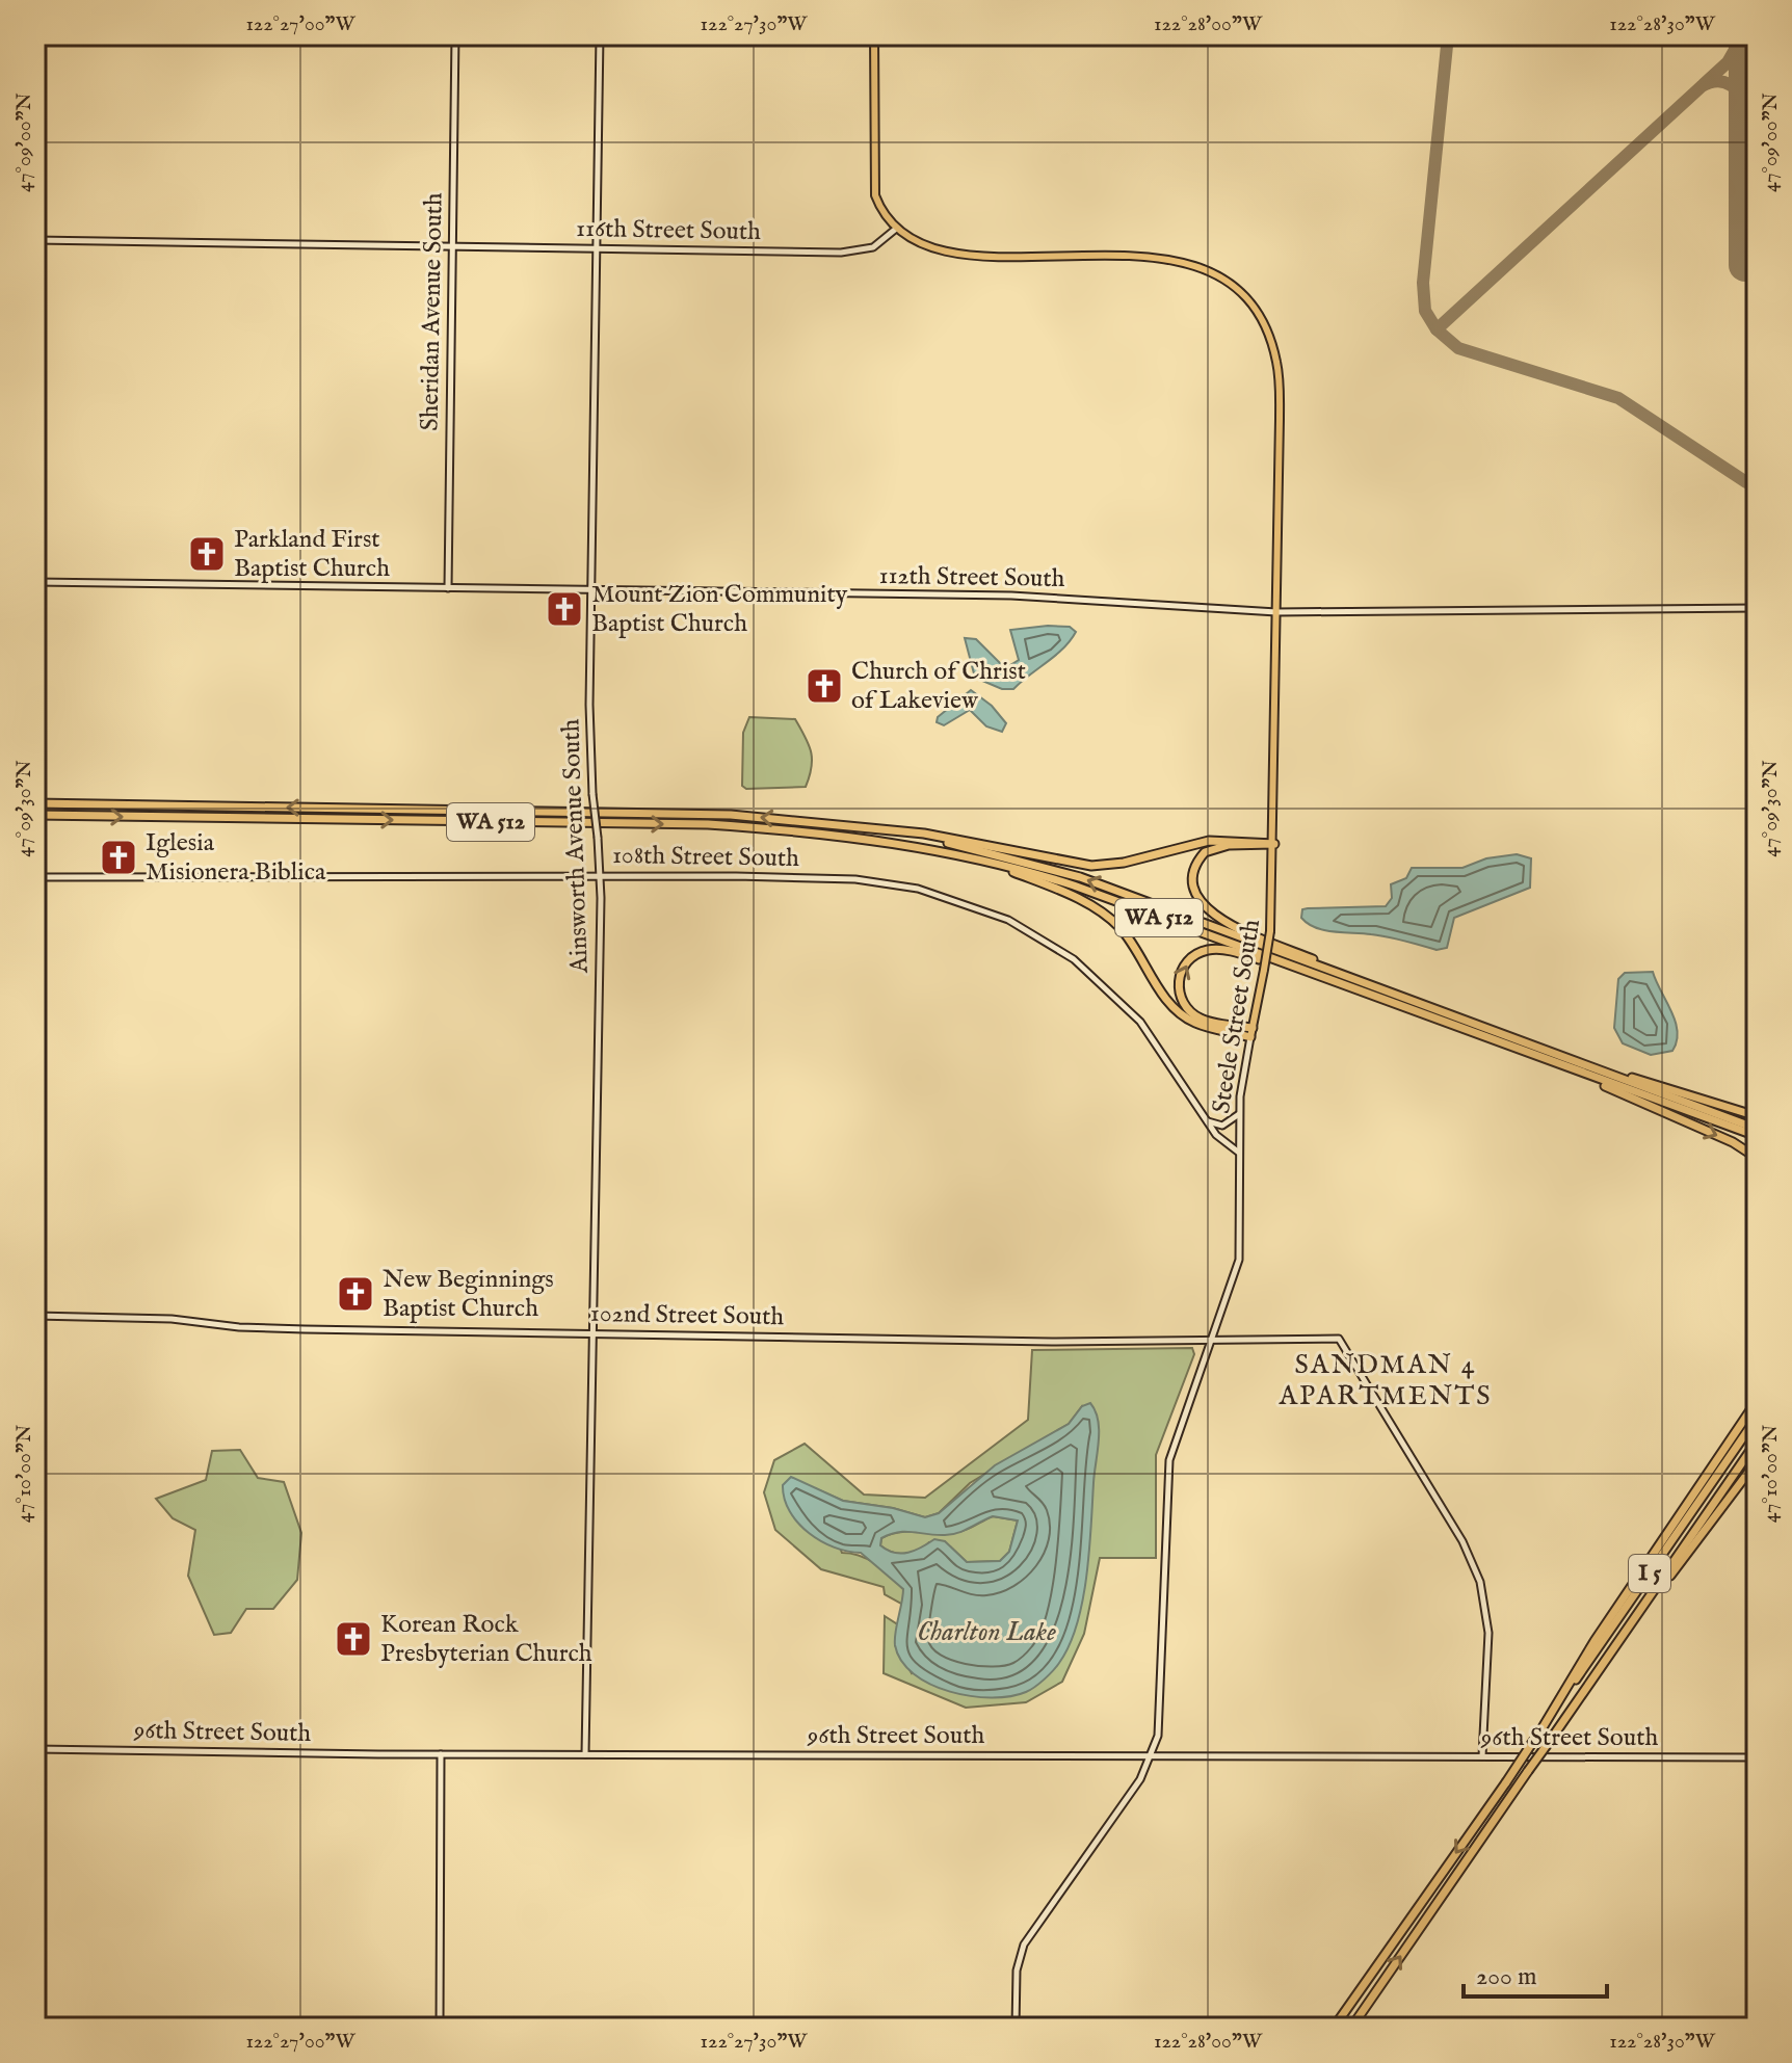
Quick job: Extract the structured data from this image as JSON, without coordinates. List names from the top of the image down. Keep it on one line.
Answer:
{"streets":{"highway":["WA 512","I 5"],"main road":["Steele Street South"],"street":["116th Street South","Sheridan Avenue South","112th Street South","Ainsworth Avenue South","108th Street South","102nd Street South","96th Street South"]},"crossings":[["116th Street South","Sheridan Avenue South"],["116th Street South","Ainsworth Avenue South"],["116th Street South","Steele Street South"],["Sheridan Avenue South","112th Street South"],["112th Street South","Ainsworth Avenue South"],["112th Street South","Steele Street South"],["Ainsworth Avenue South","108th Street South"],["Ainsworth Avenue South","102nd Street South"],["Ainsworth Avenue South","96th Street South"],["108th Street South","Steele Street South"],["Steele Street South","102nd Street South"],["Steele Street South","96th Street South"],["102nd Street South","96th Street South"]],"districts":["SANDMAN 4 APARTMENTS"],"water":["Charlton Lake"],"places":{"church":["Parkland First Baptist Church","Mount Zion Community Baptist Church","Church of Christ of Lakeview","Iglesia Misionera Biblica","New Beginnings Baptist Church","Korean Rock Presbyterian Church"]},"scale_bar":"200 m","coordinates":["122°27'00\"W","122°27'30\"W","122°28'00\"W","122°28'30\"W","47°09'00\"N","47°09'30\"N","47°10'00\"N"]}
